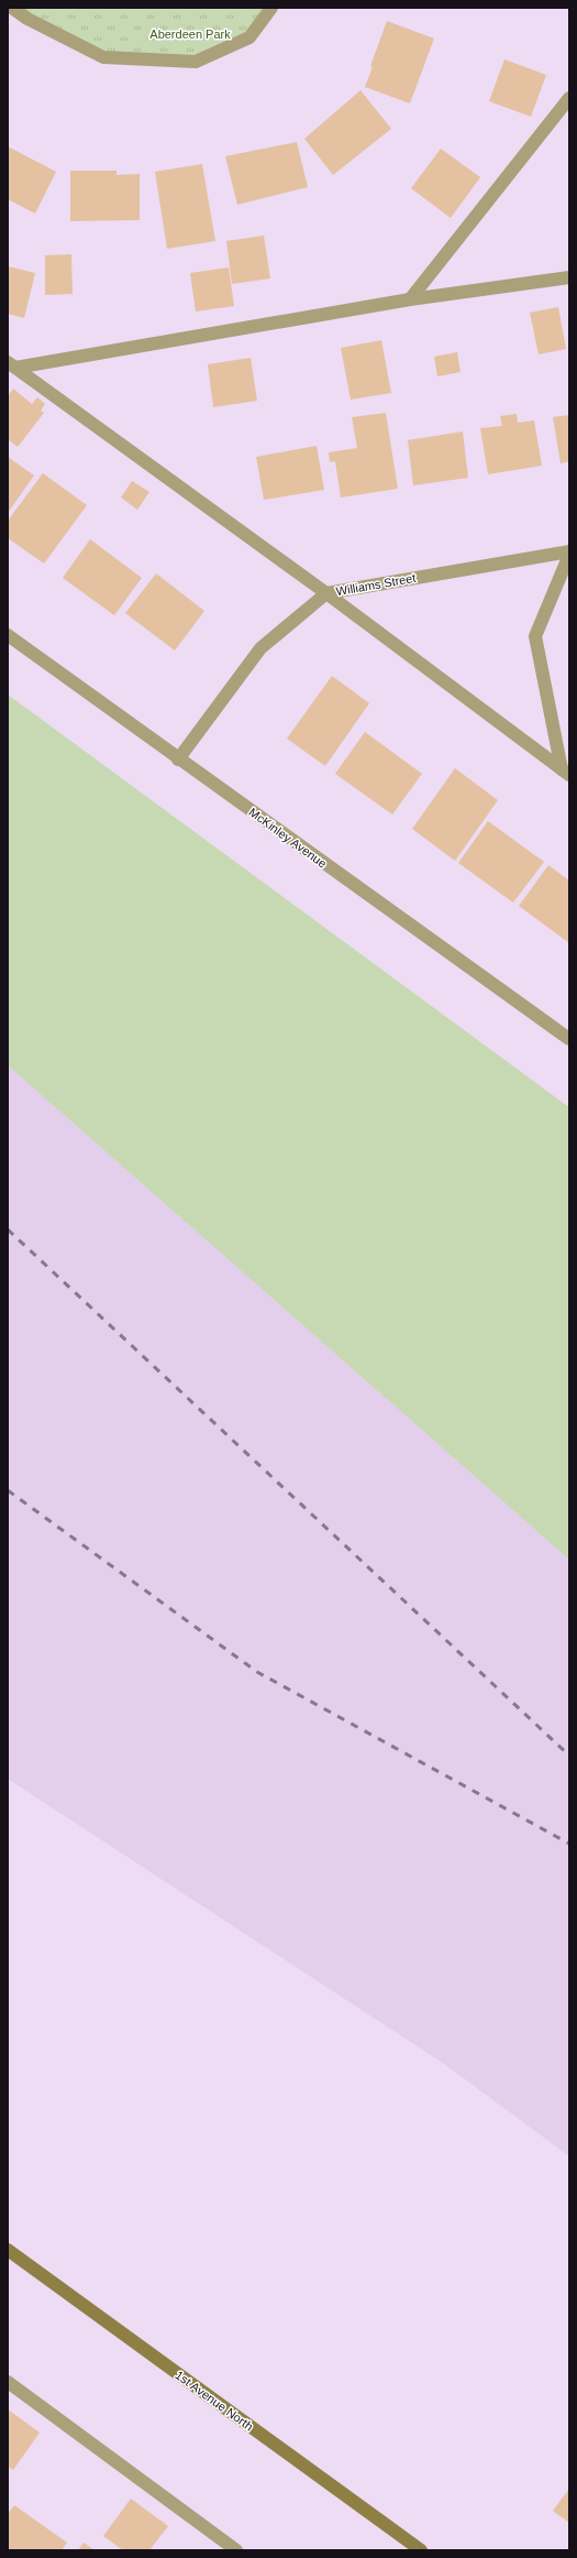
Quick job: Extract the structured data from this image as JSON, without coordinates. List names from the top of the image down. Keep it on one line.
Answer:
{"streets":{"main road":["1st Avenue North"],"street":["Williams Street","McKinley Avenue"]},"crossings":[["Williams Street","McKinley Avenue"]],"parks":["Aberdeen Park"]}
